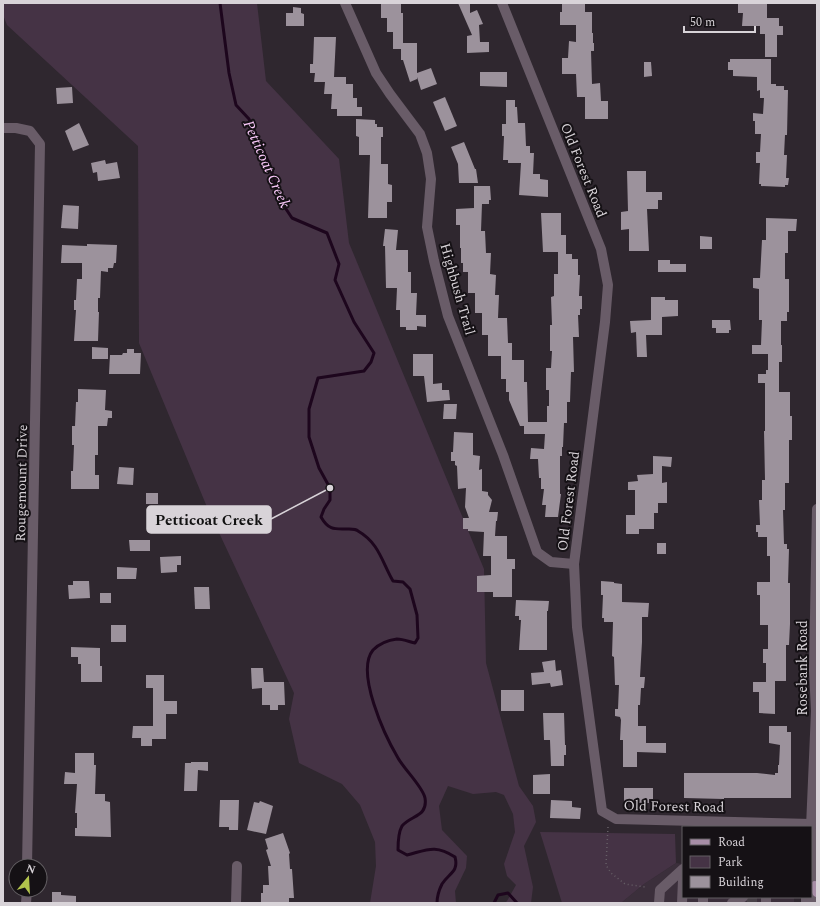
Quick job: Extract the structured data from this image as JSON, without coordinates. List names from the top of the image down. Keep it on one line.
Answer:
{"streets":{"street":["Old Forest Road","Highbush Trail","Rougemount Drive","Rosebank Road"]},"crossings":[["Old Forest Road","Highbush Trail"]],"water":["Petticoat Creek"],"places":["Petticoat Creek"],"legend":["Road","Park","Building"],"scale_bar":"50 m","north":"top"}
